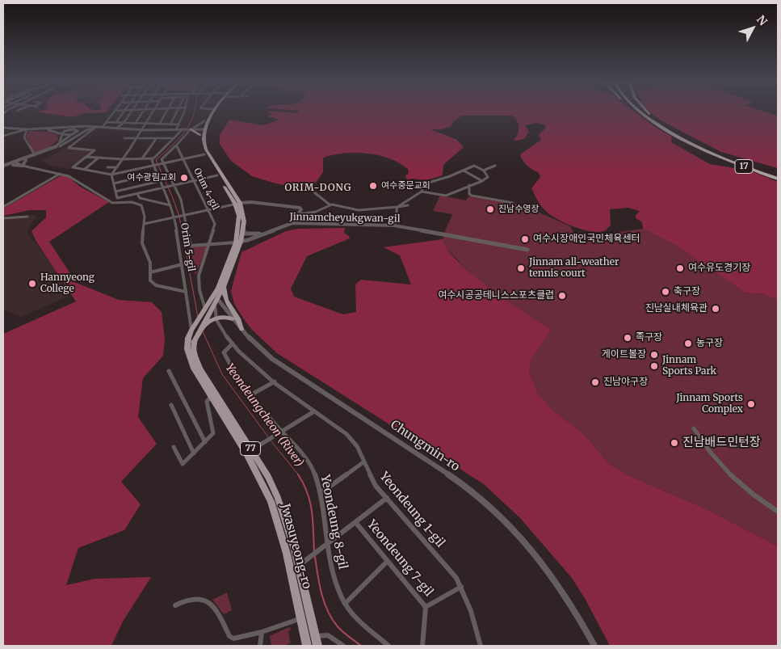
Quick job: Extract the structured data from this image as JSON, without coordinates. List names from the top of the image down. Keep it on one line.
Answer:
{"streets":{"highway":["17"],"main road":["77","Jwasuyeong-ro"],"street":["Orim 4-gil","Jinnamcheyukgwan-gil","Orim 5-gil","Chungmin-ro","Yeondeung 1-gil","Yeondeung 8-gil","Yeondeung 7-gil"]},"crossings":[["Orim 4-gil","77"],["Orim 4-gil","Jwasuyeong-ro"],["Jinnamcheyukgwan-gil","77"],["Orim 5-gil","77"],["Orim 5-gil","Jwasuyeong-ro"],["Chungmin-ro","77"],["Chungmin-ro","Yeondeung 1-gil"],["77","Yeondeung 1-gil"],["77","Jwasuyeong-ro"],["Yeondeung 1-gil","Yeondeung 8-gil"],["Yeondeung 8-gil","Yeondeung 7-gil"],["Jwasuyeong-ro","Yeondeung 7-gil"]],"districts":["ORIM-DONG"],"water":["Yeondeungcheon (River)"],"places":["여수광림교회","여수중문교회","진남수영장","여수시장애인국민체육센터","Jinnam all-weather tennis court","여수유도경기장","Hannyeong College","축구장","여수시공공테니스스포츠클럽","진남실내체육관","족구장","농구장","게이트볼장","Jinnam Sports Park","진남야구장","Jinnam Sports Complex","진남배드민턴장"],"north":"top right"}
